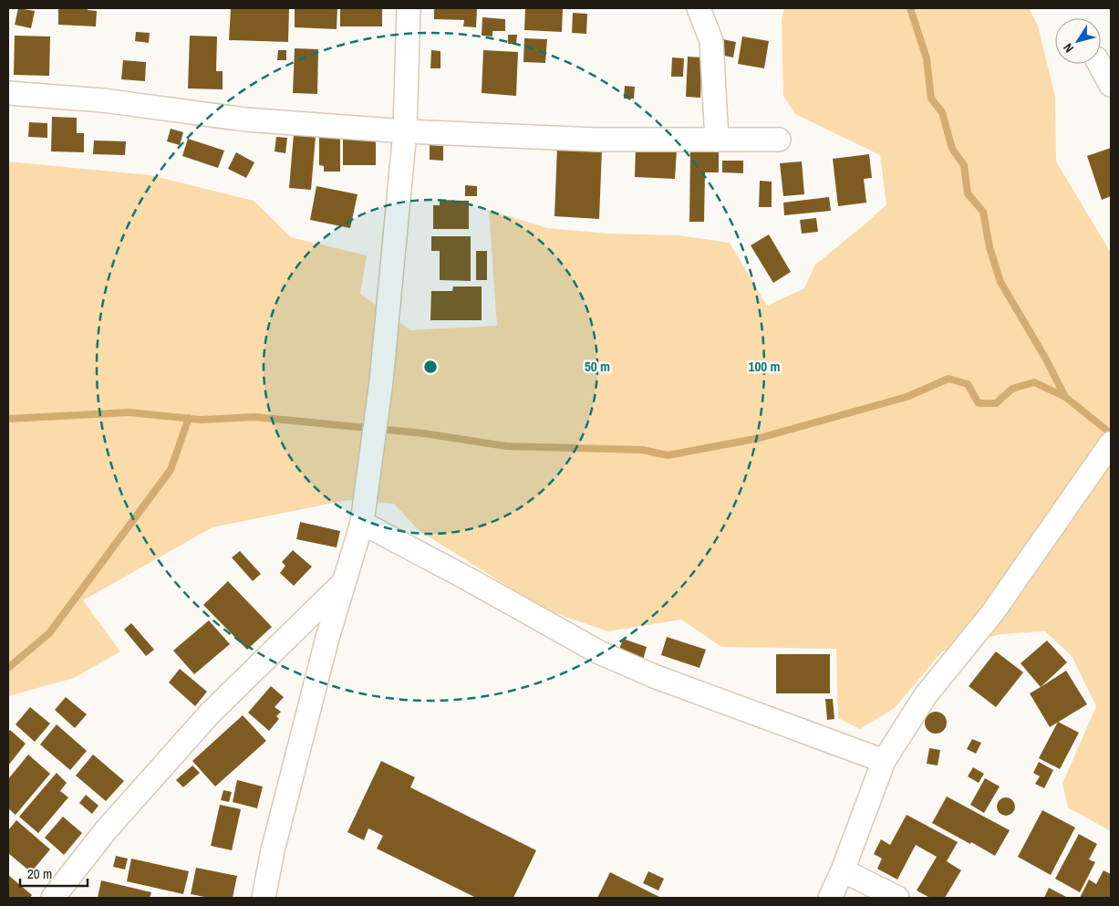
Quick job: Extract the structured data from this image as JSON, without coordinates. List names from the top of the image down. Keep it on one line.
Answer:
{"scale_bar":"20 m","north":"bottom left","rings":["50 m","100 m"]}
